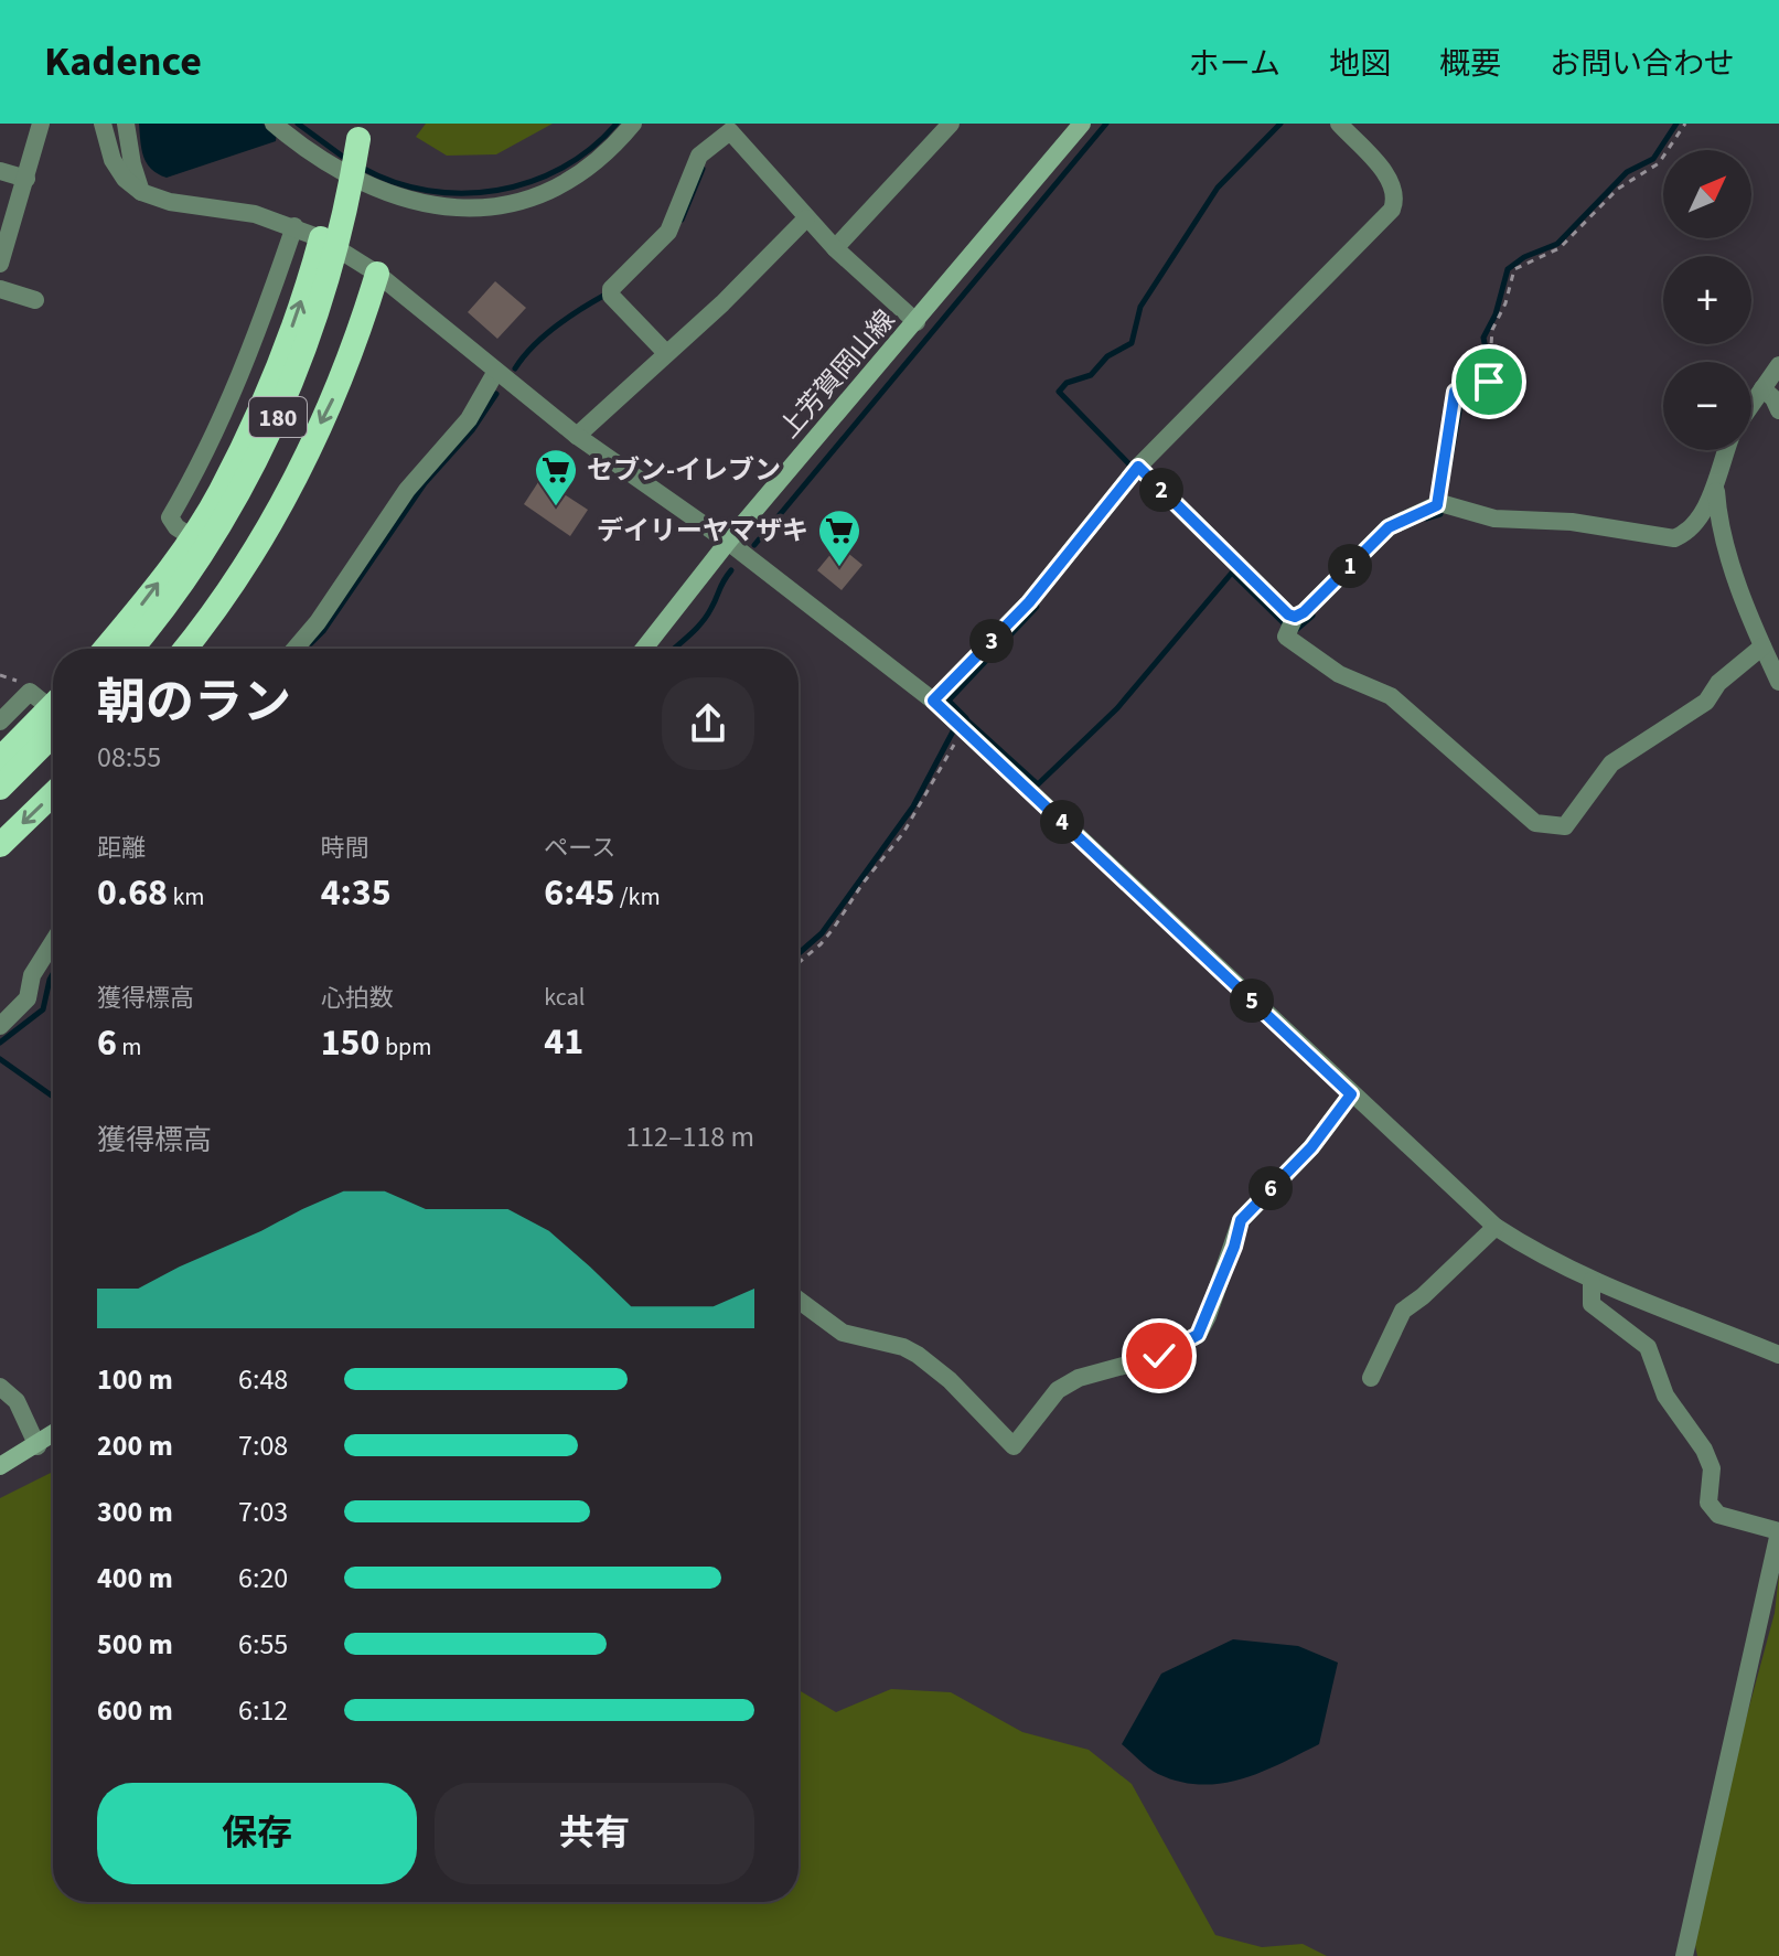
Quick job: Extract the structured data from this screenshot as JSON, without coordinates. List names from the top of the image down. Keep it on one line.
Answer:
{"streets":{"highway":["180"],"main road":["上芳賀岡山線"]},"places":{"supermarket":["セブン-イレブン","デイリーヤマザキ"]},"north":"top right","page":{"header":"Kadence","nav":["ホーム","地図","概要","お問い合わせ"],"map_buttons":["+","−"],"pins":["2","1","3","4","5","6"],"heading":["朝のラン","08:55"],"stats":[["距離","0.68 km"],["時間","4:35"],["ペース","6:45 /km"],["獲得標高","6 m"],["心拍数","150 bpm"],["kcal","41"]],"chart":["獲得標高","112–118 m"],"list":[{"name":"100 m","note":"6:48"},{"name":"200 m","note":"7:08"},{"name":"300 m","note":"7:03"},{"name":"400 m","note":"6:20"},{"name":"500 m","note":"6:55"},{"name":"600 m","note":"6:12"}],"buttons":["保存","共有"]}}
